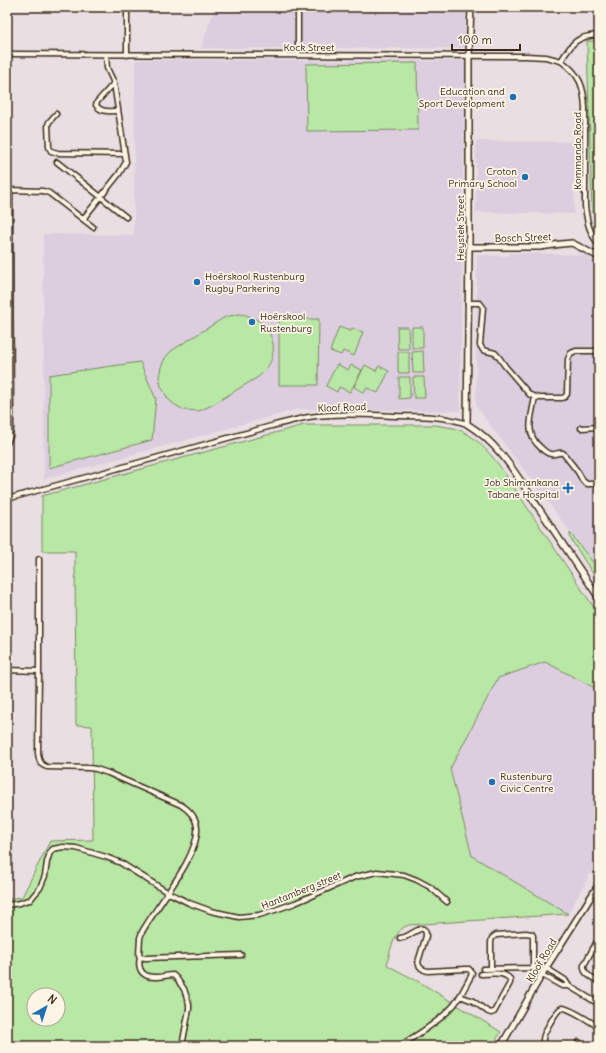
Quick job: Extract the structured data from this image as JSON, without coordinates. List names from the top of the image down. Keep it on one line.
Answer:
{"streets":{"street":["Kock Street","Kommando Road","Heystek Street","Bosch Street","Kloof Road","Hantamberg street"]},"crossings":[["Kock Street","Kommando Road"],["Kock Street","Heystek Street"],["Heystek Street","Bosch Street"],["Heystek Street","Kloof Road"]],"places":{"other":["Education and Sport Development","Croton Primary School","Hoërskool Rustenburg Rugby Parkering","Hoërskool Rustenburg","Rustenburg Civic Centre"],"health":["Job Shimankana Tabane Hospital"]},"scale_bar":"100 m","north":"top right"}
